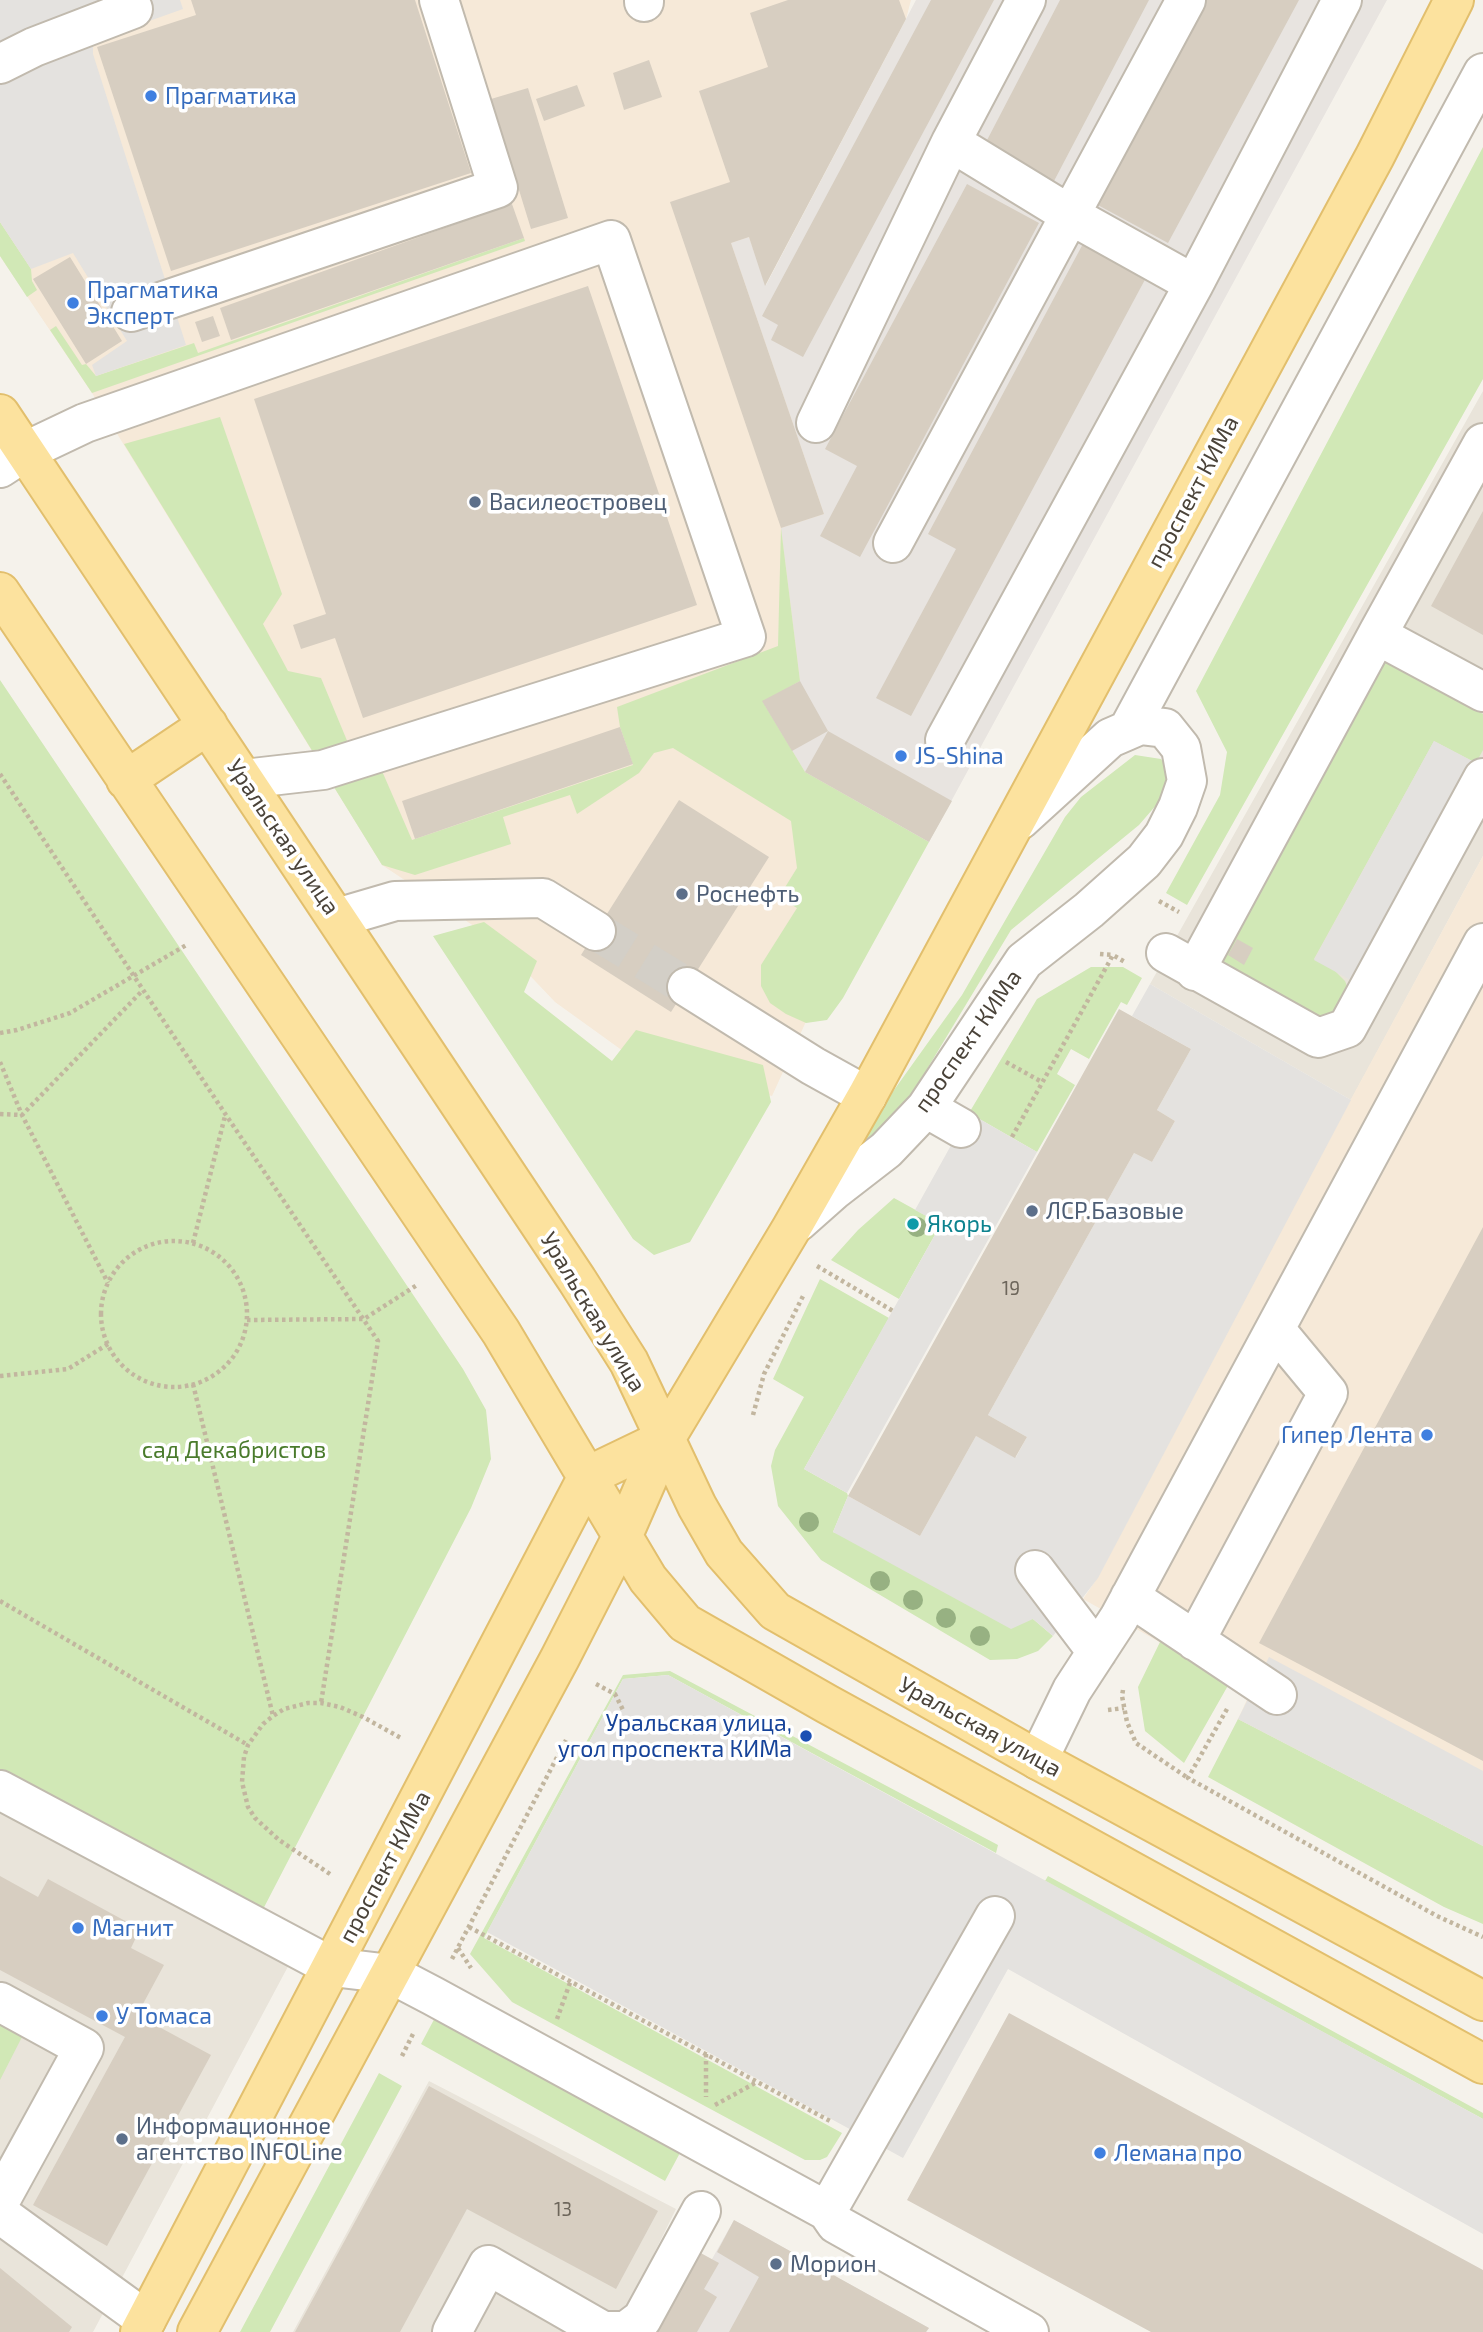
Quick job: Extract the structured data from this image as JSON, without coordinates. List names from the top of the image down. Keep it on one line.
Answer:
{"streets":{"main road":["проспект КИМа","Уральская улица"]},"crossings":[["проспект КИМа","Уральская улица"]],"parks":["сад Декабристов"],"places":["Прагматика","Прагматика Эксперт","Василеостровец","JS-Shina","Роснефть","ЛСР.Базовые","Якорь","Гипер Лента","Уральская улица, угол проспекта КИМа","Магнит","У Томаса","Информационное агентство INFOLine","Лемана про","Морион"],"house_numbers":["19","13"]}
